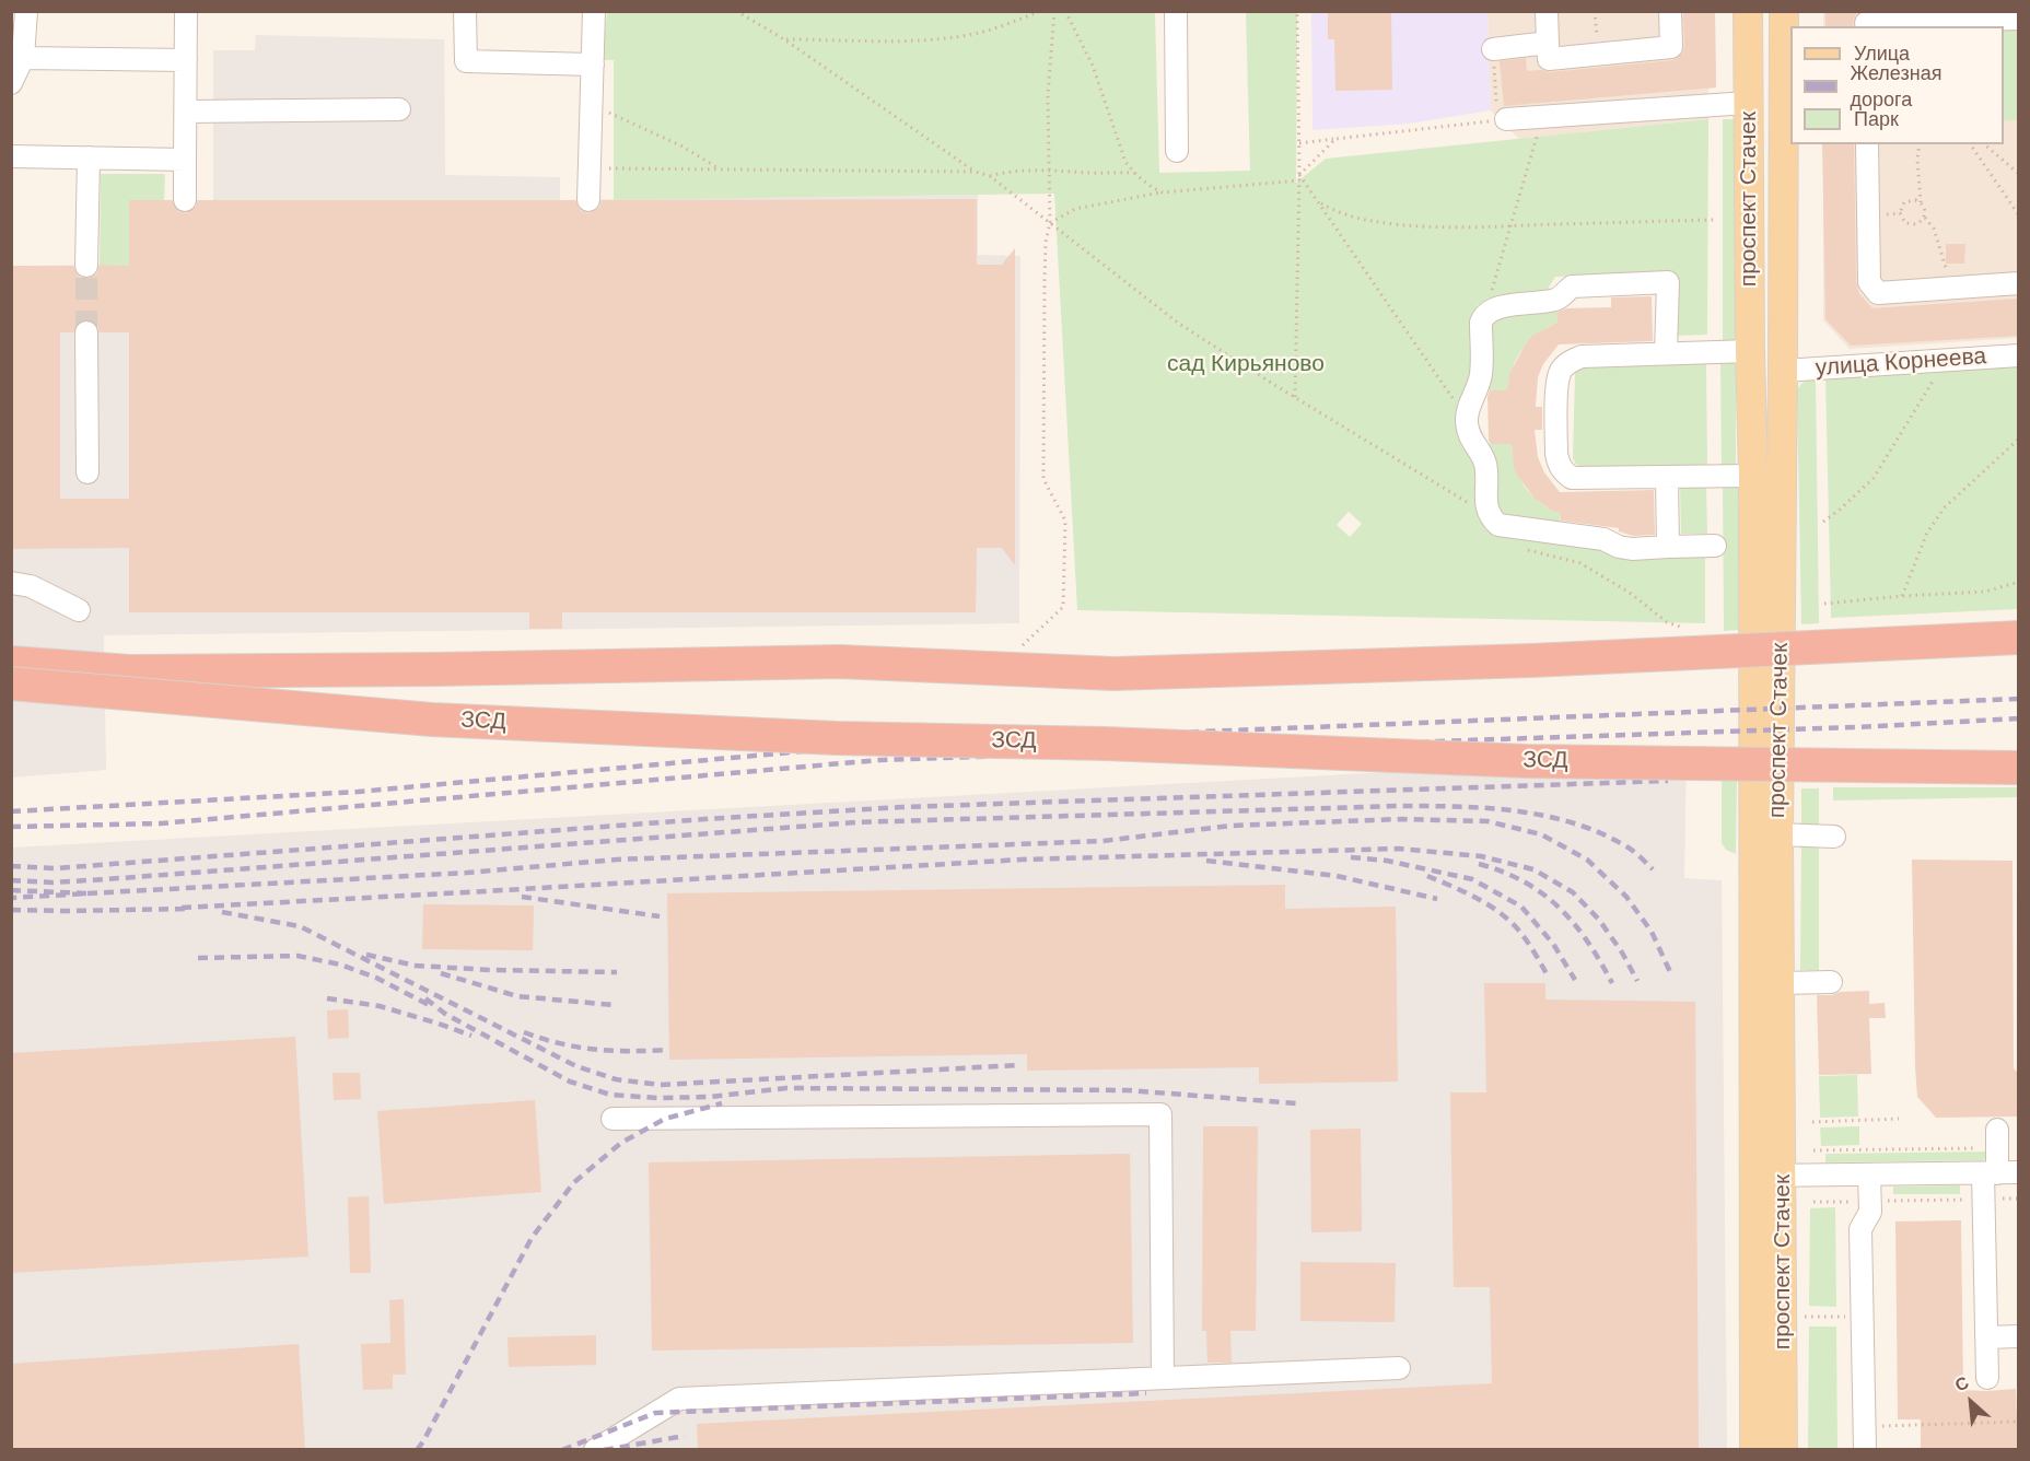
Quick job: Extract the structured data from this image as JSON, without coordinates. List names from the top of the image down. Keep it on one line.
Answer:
{"streets":{"highway":["ЗСД"],"main road":["проспект Стачек"],"street":["улица Корнеева"]},"crossings":[["проспект Стачек","улица Корнеева"]],"parks":["сад Кирьяново"],"legend":["Улица","Железная дорога","Парк"],"north":"top left"}
